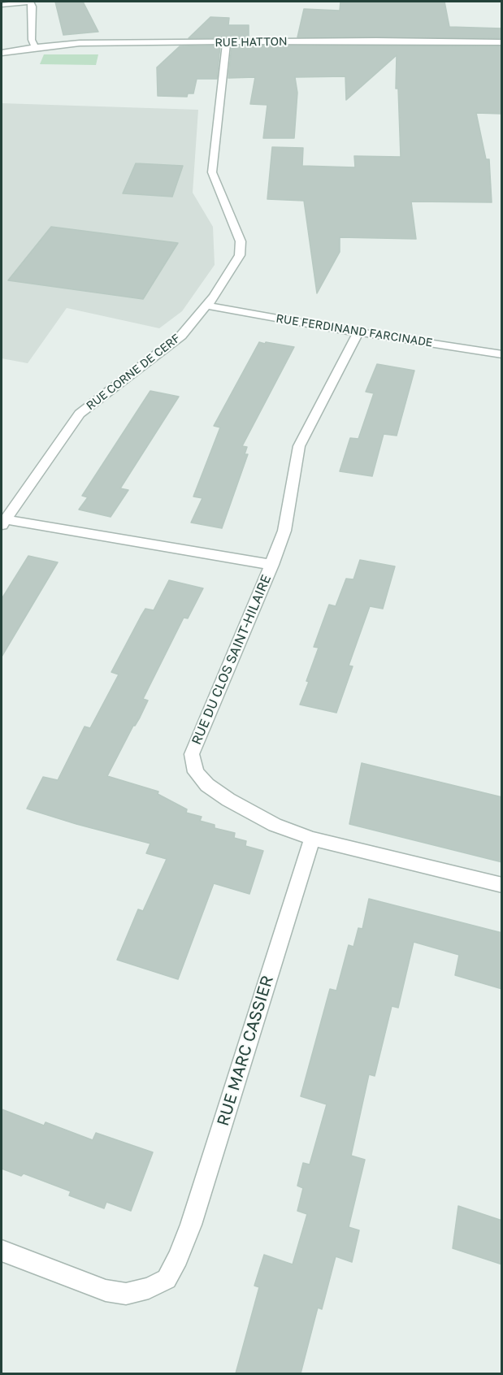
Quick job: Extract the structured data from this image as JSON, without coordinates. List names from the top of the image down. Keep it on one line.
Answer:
{"streets":{"street":["RUE HATTON","RUE FERDINAND FARCINADE","RUE CORNE DE CERF","RUE DU CLOS SAINT-HILAIRE","RUE MARC CASSIER"]},"crossings":[["RUE HATTON","RUE CORNE DE CERF"],["RUE FERDINAND FARCINADE","RUE CORNE DE CERF"],["RUE CORNE DE CERF","RUE DU CLOS SAINT-HILAIRE"],["RUE DU CLOS SAINT-HILAIRE","RUE MARC CASSIER"]]}
